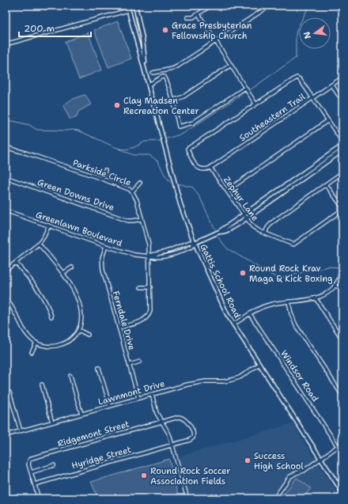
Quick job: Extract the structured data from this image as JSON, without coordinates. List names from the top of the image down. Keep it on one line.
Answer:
{"streets":{"main road":["Greenlawn Boulevard","Gattis School Road"],"street":["Southeastern Trail","Parkside Circle","Green Downs Drive","Zephyr Lane","Ferndale Drive","Windsor Road","Lawnmont Drive","Ridgemont Street","Hyridge Street"]},"crossings":[["Southeastern Trail","Zephyr Lane"],["Parkside Circle","Green Downs Drive"],["Parkside Circle","Greenlawn Boulevard"],["Parkside Circle","Ferndale Drive"],["Zephyr Lane","Greenlawn Boulevard"],["Greenlawn Boulevard","Gattis School Road"],["Greenlawn Boulevard","Ferndale Drive"],["Gattis School Road","Lawnmont Drive"],["Ferndale Drive","Lawnmont Drive"],["Ridgemont Street","Hyridge Street"]],"places":["Grace Presbyterian Fellowship Church","Clay Madsen Recreation Center","Round Rock Krav Maga & Kick Boxing","Success High School","Round Rock Soccer Association Fields"],"scale_bar":"200 m","north":"left"}
